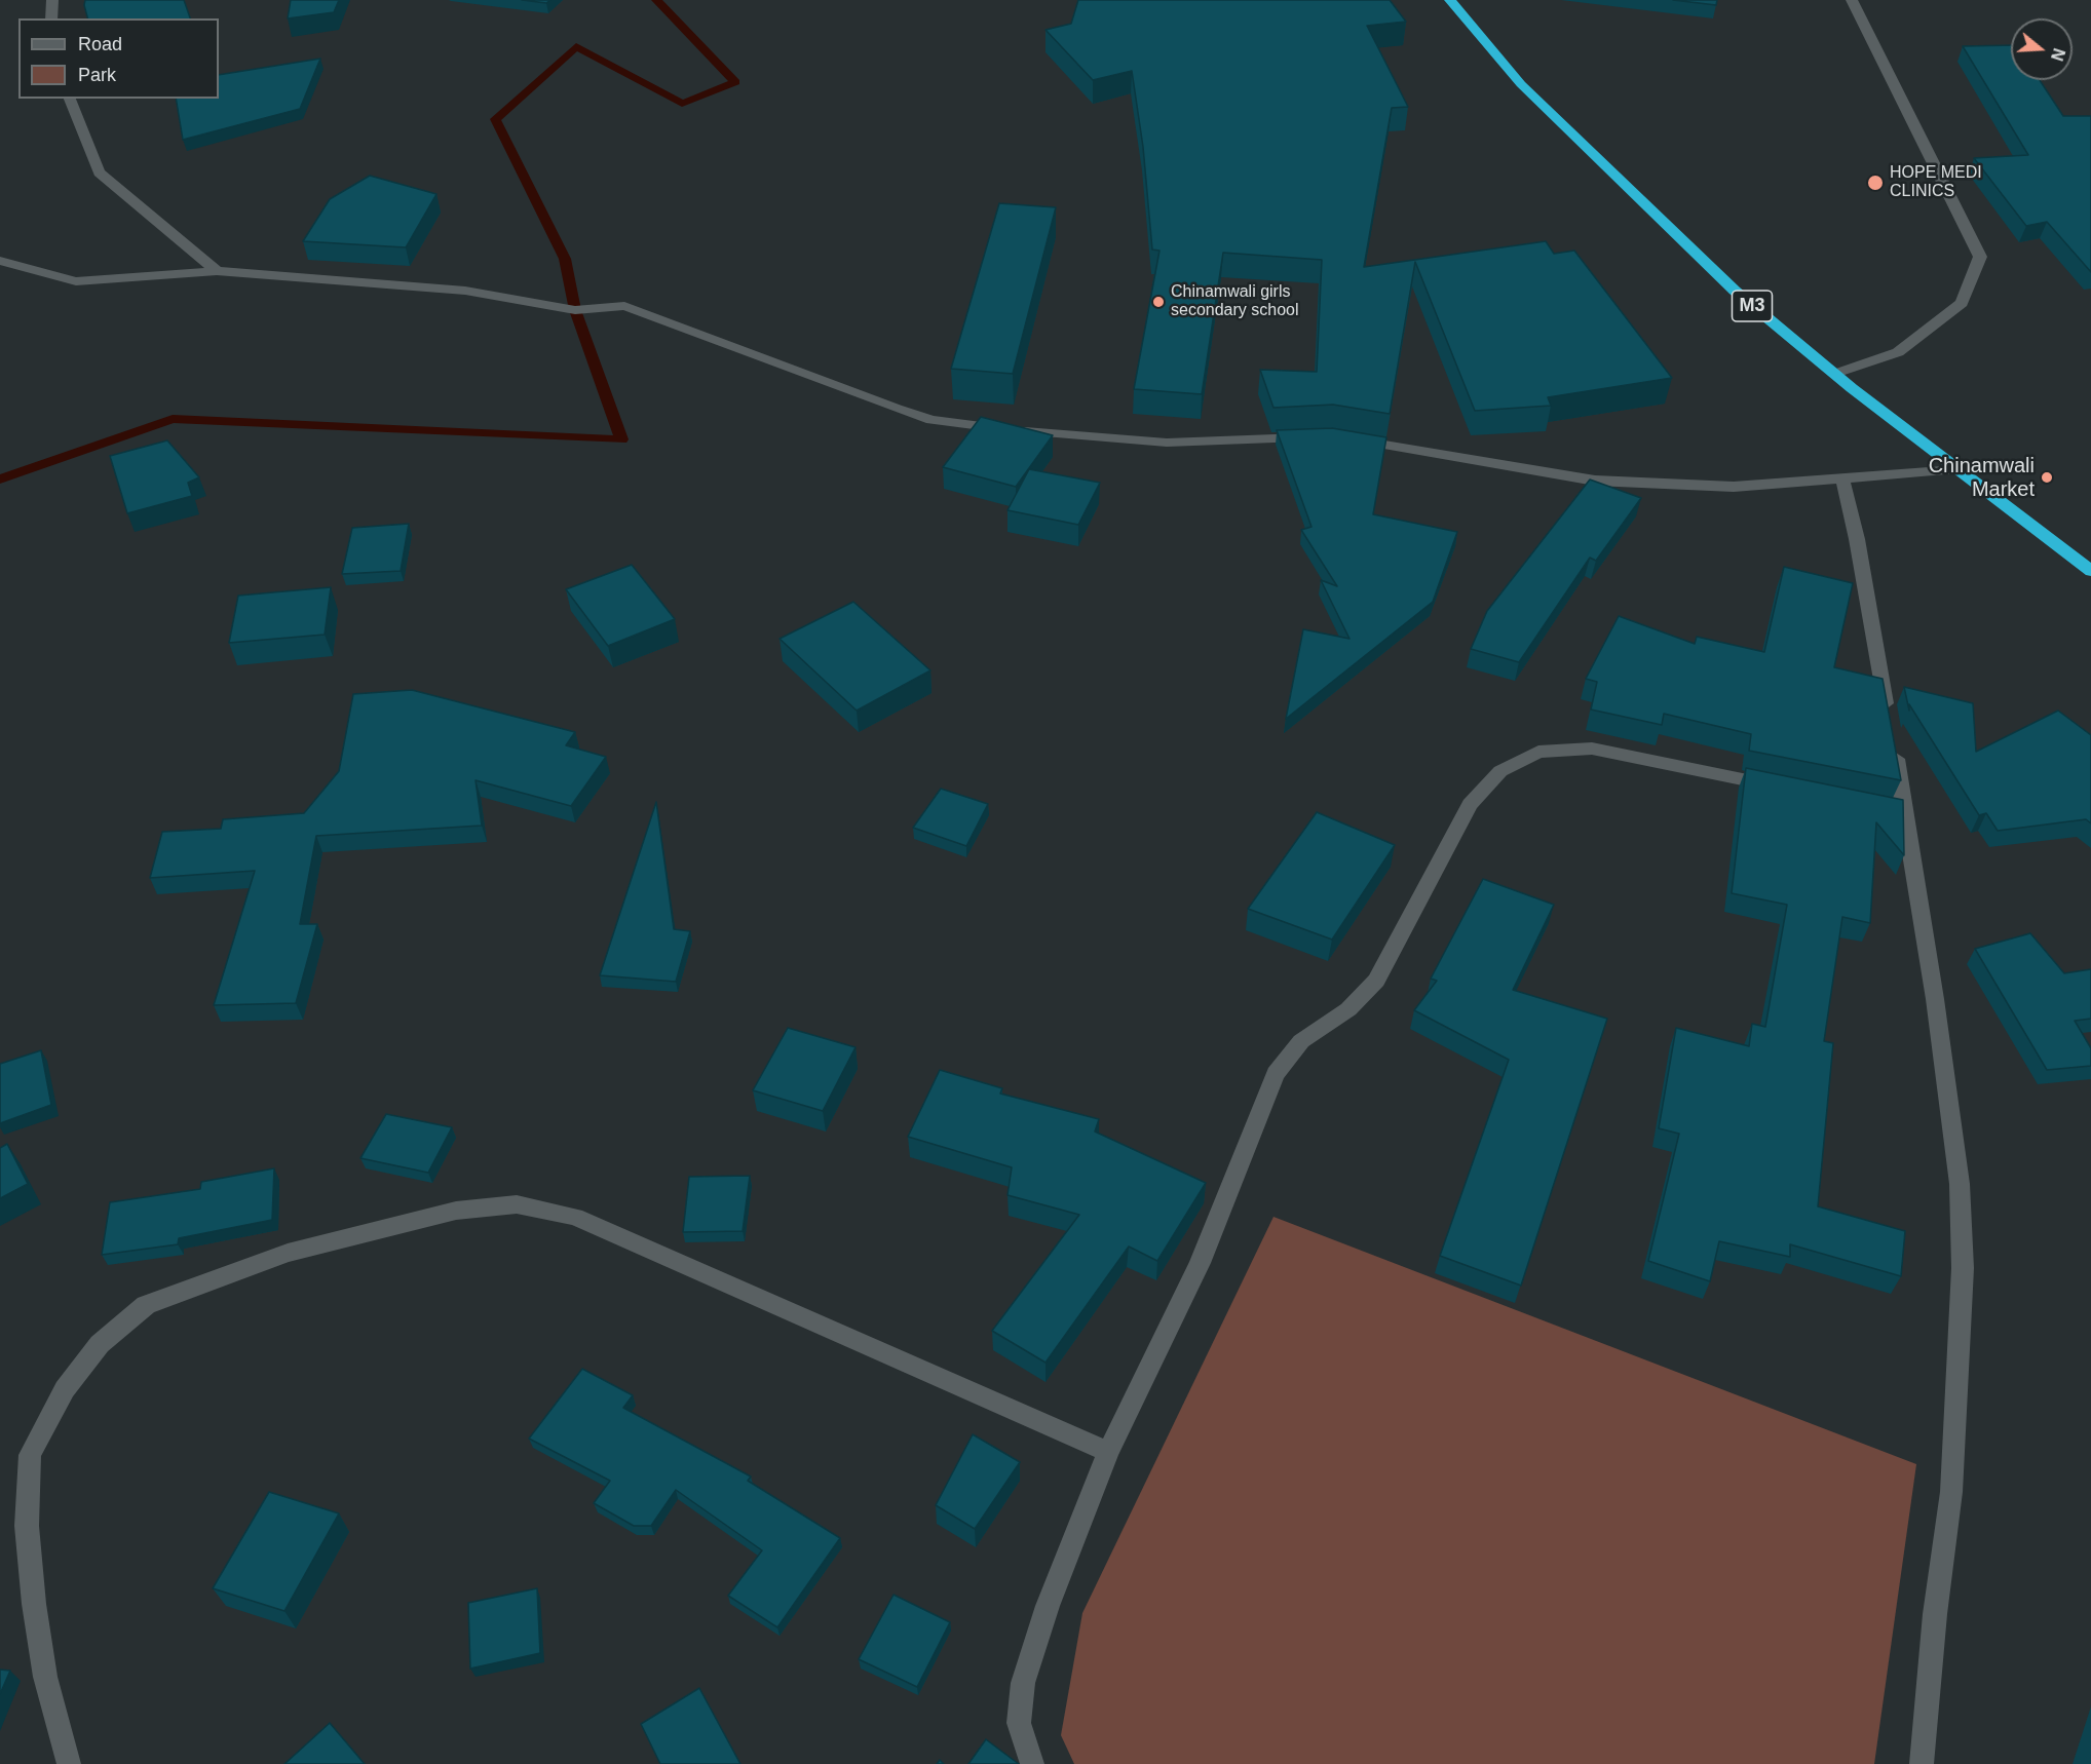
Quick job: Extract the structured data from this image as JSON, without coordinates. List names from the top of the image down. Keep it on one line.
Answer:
{"streets":{"highway":["M3"]},"places":["HOPE MEDI CLINICS","Chinamwali girls secondary school","Chinamwali Market"],"legend":["Road","Park"],"north":"right"}
